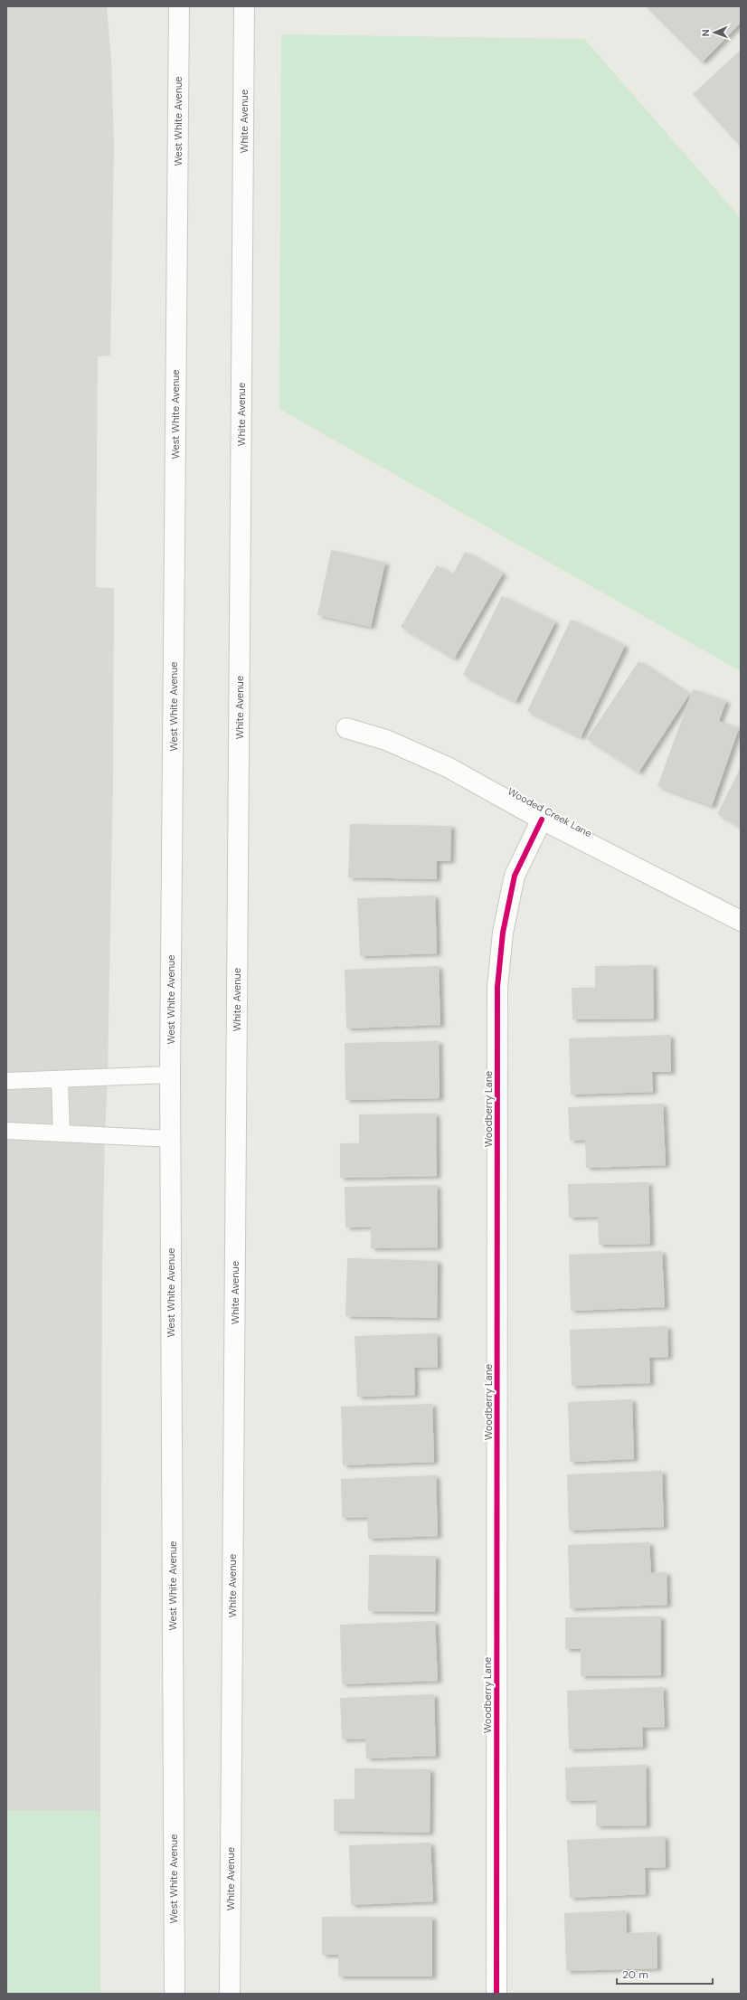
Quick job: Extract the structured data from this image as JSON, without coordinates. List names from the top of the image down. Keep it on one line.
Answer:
{"streets":{"main road":["West White Avenue","White Avenue","Wooded Creek Lane","Woodberry Lane"]},"crossings":[["Wooded Creek Lane","Woodberry Lane"]],"scale_bar":"20 m","north":"left"}
